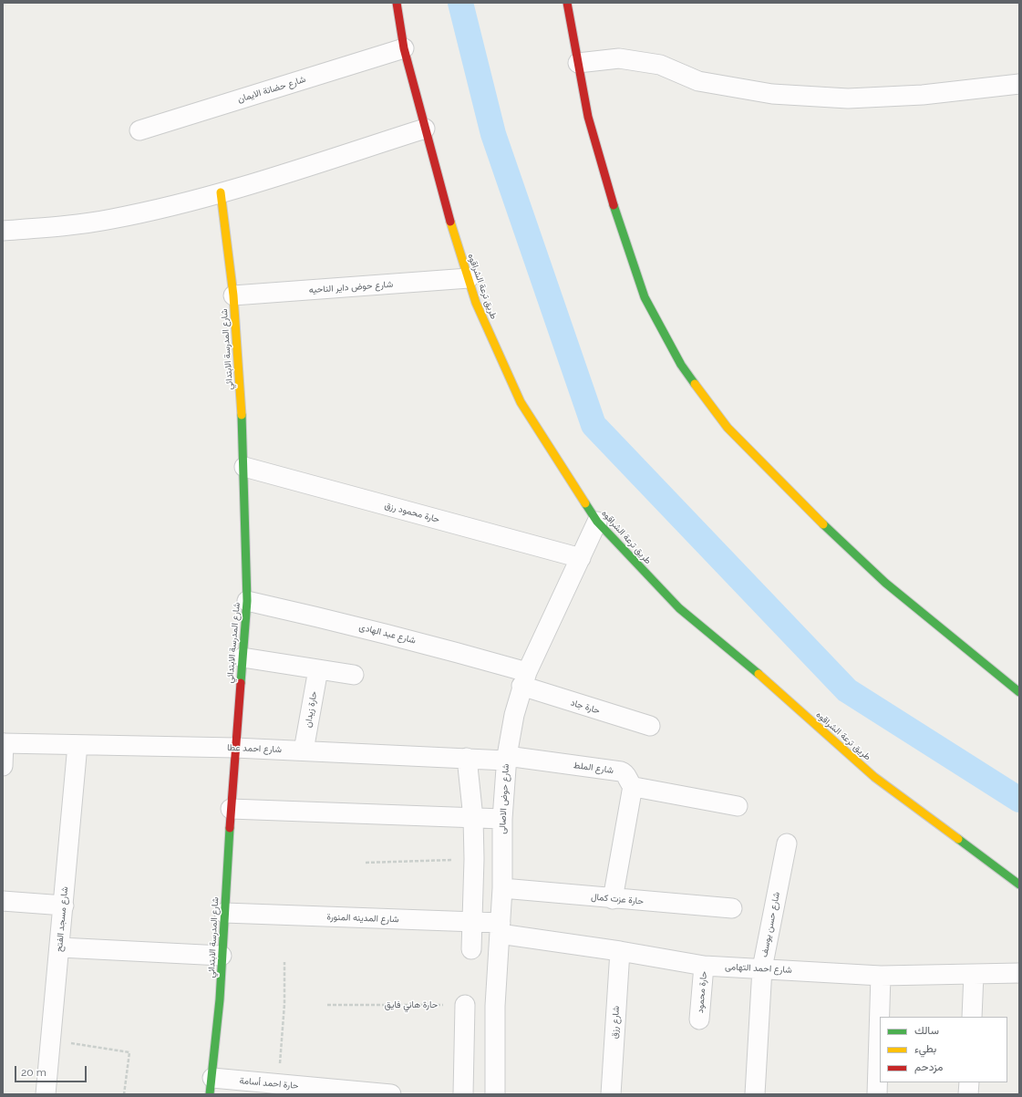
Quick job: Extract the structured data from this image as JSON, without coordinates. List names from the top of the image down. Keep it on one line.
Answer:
{"streets":{"street":["شارع حضانة الايمان","طريق ترعة الشراقوه","شارع حوض داير الناحيه","شارع المدرسة الابتدائي","حارة محمود رزق","شارع عبد الهادى","حارة جاد","حارة زيدان","شارع احمد عطا","شارع الملط","شارع حوض الاصالى","حارة عزت كمال","شارع المدينه المنورة","شارع مسجد الفتح","شارع حسن يوسف","شارع احمد التهامى","حارة محمود","شارع رزق","حارة احمد أسامة"],"path":["حارة هاني فايق"]},"crossings":[["شارع حضانة الايمان","طريق ترعة الشراقوه"],["طريق ترعة الشراقوه","شارع حوض داير الناحيه"],["طريق ترعة الشراقوه","شارع حوض الاصالى"],["شارع حوض داير الناحيه","شارع المدرسة الابتدائي"],["شارع المدرسة الابتدائي","حارة محمود رزق"],["شارع المدرسة الابتدائي","شارع عبد الهادى"],["شارع المدرسة الابتدائي","شارع احمد عطا"],["شارع المدرسة الابتدائي","شارع المدينه المنورة"],["شارع المدرسة الابتدائي","حارة احمد أسامة"],["حارة محمود رزق","شارع حوض الاصالى"],["شارع عبد الهادى","حارة جاد"],["شارع عبد الهادى","شارع حوض الاصالى"],["حارة جاد","شارع حوض الاصالى"],["حارة زيدان","شارع احمد عطا"],["شارع احمد عطا","شارع الملط"],["شارع احمد عطا","شارع حوض الاصالى"],["شارع احمد عطا","شارع مسجد الفتح"],["شارع الملط","شارع حوض الاصالى"],["شارع حوض الاصالى","حارة عزت كمال"],["شارع حوض الاصالى","شارع المدينه المنورة"],["شارع حوض الاصالى","شارع احمد التهامى"],["شارع المدينه المنورة","شارع احمد التهامى"],["شارع حسن يوسف","شارع احمد التهامى"],["شارع احمد التهامى","حارة محمود"],["شارع احمد التهامى","شارع رزق"]],"legend":["سالك","بطيء","مزدحم"],"scale_bar":"20 m"}
